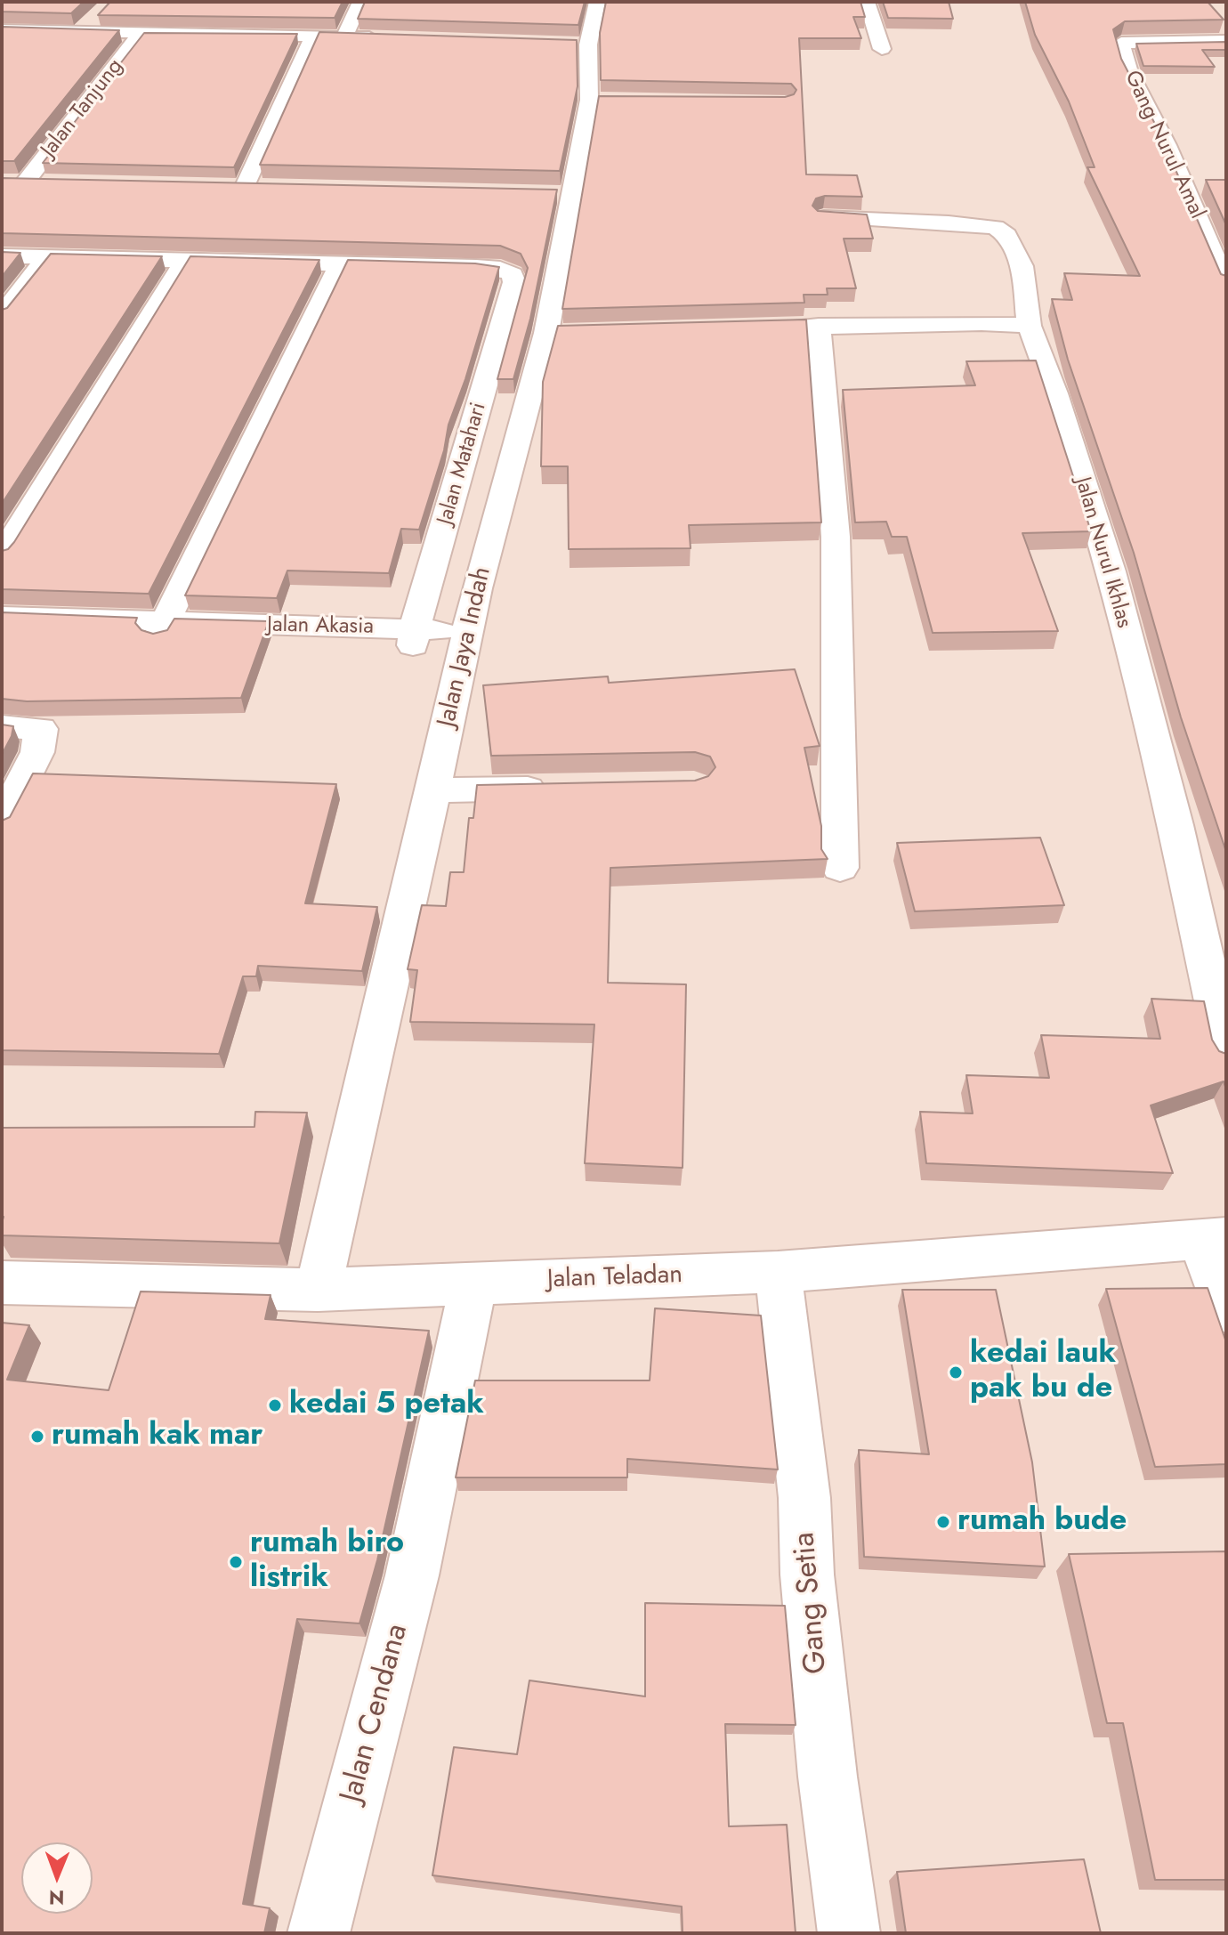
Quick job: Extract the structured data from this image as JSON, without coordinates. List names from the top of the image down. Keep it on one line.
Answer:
{"streets":{"street":["Jalan Tanjung","Gang Nurul Amal","Jalan Matahari","Jalan Nurul Ikhlas","Jalan Akasia","Jalan Jaya Indah","Jalan Teladan","Gang Setia","Jalan Cendana"]},"crossings":[["Jalan Matahari","Jalan Akasia"],["Jalan Akasia","Jalan Jaya Indah"],["Jalan Jaya Indah","Jalan Teladan"],["Jalan Teladan","Gang Setia"],["Jalan Teladan","Jalan Cendana"]],"places":["kedai lauk pak bu de","kedai 5 petak","rumah kak mar","rumah bude","rumah biro listrik"],"north":"bottom"}
